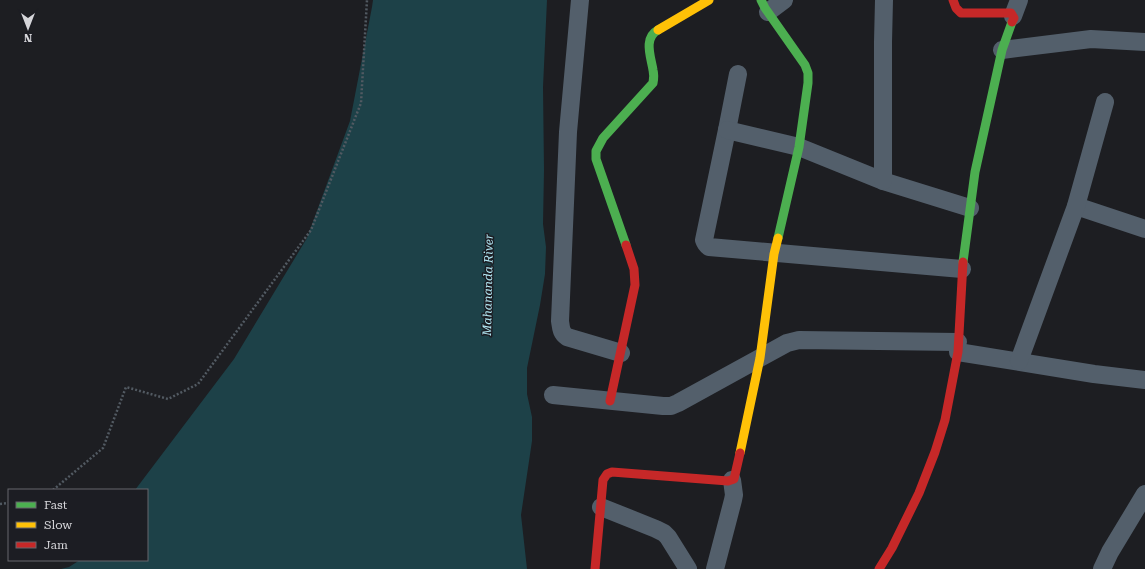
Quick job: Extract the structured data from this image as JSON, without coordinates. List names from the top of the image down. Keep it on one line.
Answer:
{"water":["Mahananda River"],"legend":["Fast","Slow","Jam"],"north":"bottom"}
